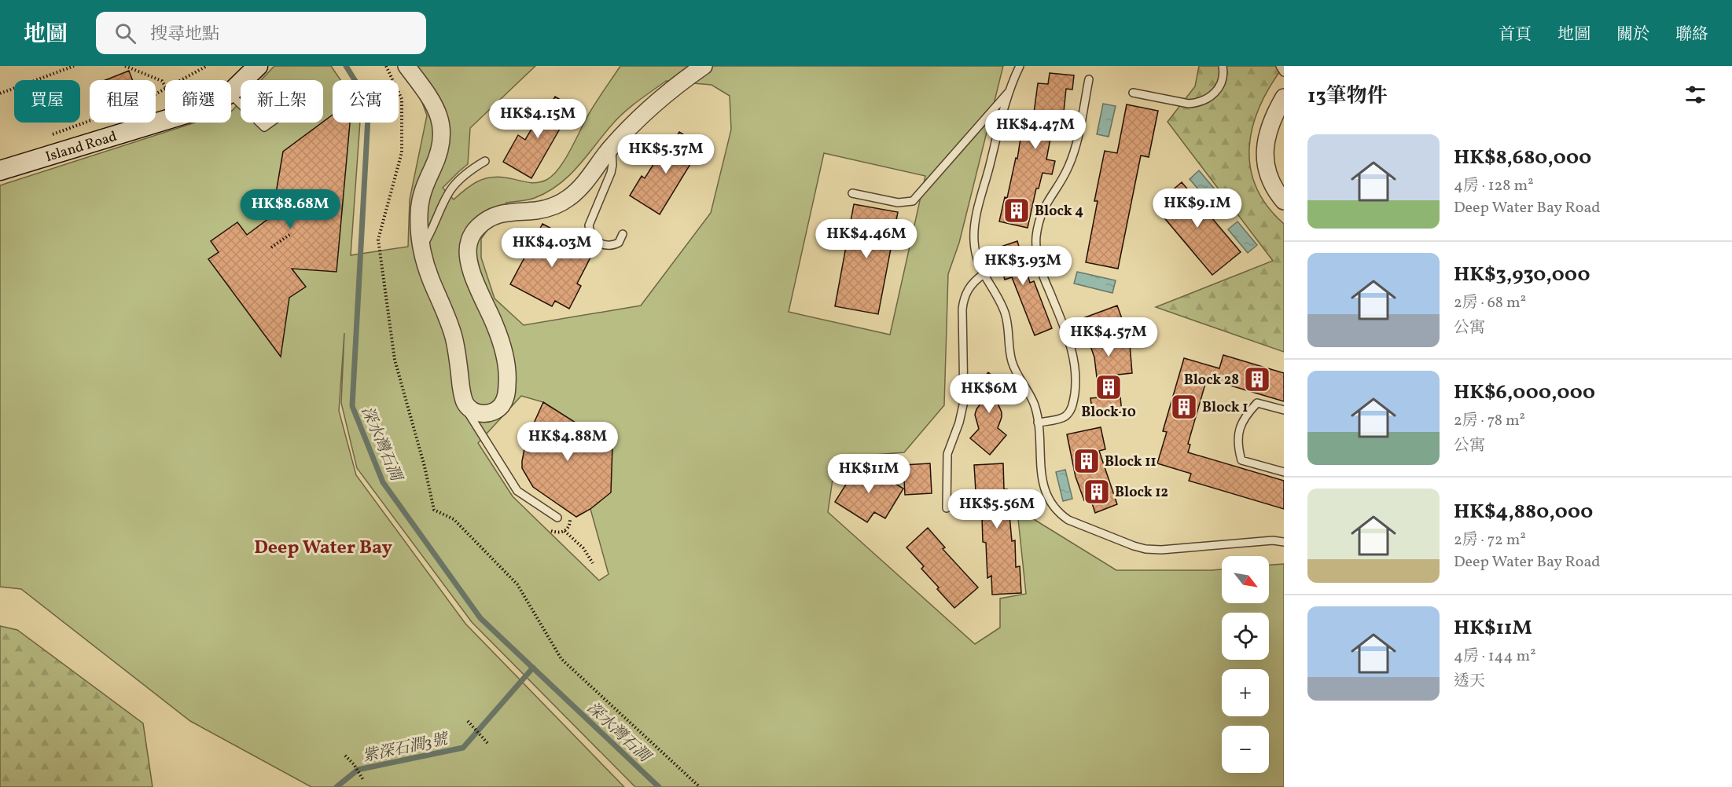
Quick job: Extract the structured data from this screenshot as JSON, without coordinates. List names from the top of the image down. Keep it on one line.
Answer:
{"streets":{"main road":["Island Road"]},"districts":["Deep Water Bay"],"water":["深水灣石澗","紫深石澗3號"],"places":{"building":["Block 4","Block 28","Block 10","Block 1","Block 11","Block 12"]},"north":"bottom right","page":{"header":"地圖","search":"搜尋地點","nav":["首頁","地圖","關於","聯絡"],"heading":"13筆物件","chip":["買屋","租屋","篩選","新上架","公寓"],"price":["HK$4.15M","HK$4.47M","HK$5.37M","HK$9.1M","HK$8.68M","HK$4.46M","HK$4.03M","HK$3.93M","HK$4.57M","HK$6M","HK$4.88M","HK$11M","HK$5.56M"],"list":[{"name":"HK$8,680,000","note":"4房 · 128 m² · Deep Water Bay Road"},{"name":"HK$3,930,000","note":"2房 · 68 m² · 公寓"},{"name":"HK$6,000,000","note":"2房 · 78 m² · 公寓"},{"name":"HK$4,880,000","note":"2房 · 72 m² · Deep Water Bay Road"},{"name":"HK$11M","note":"4房 · 144 m² · 透天"}],"map_buttons":["+","−"]}}
